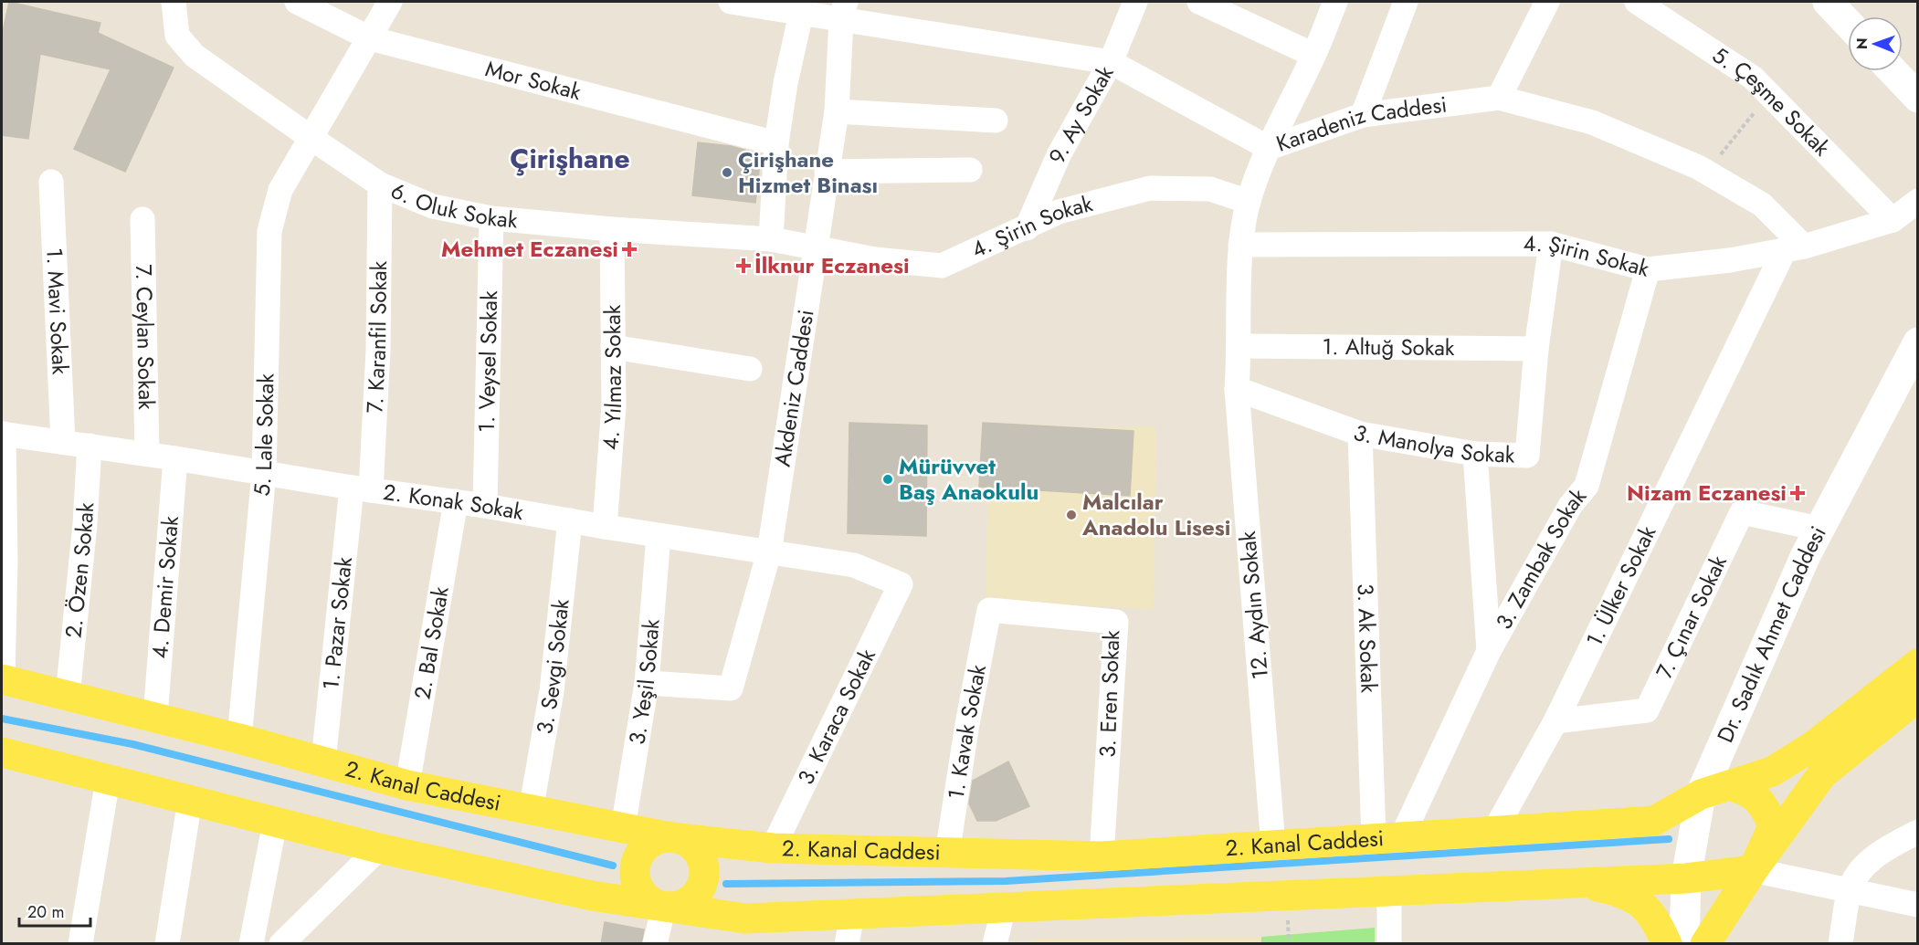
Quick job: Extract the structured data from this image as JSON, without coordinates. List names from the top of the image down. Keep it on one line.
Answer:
{"streets":{"main road":["Dr. Sadık Ahmet Caddesi","2. Kanal Caddesi"],"street":["Mor Sokak","5. Çeşme Sokak","9. Ay Sokak","Karadeniz Caddesi","6. Oluk Sokak","4. Şirin Sokak","1. Mavi Sokak","7. Ceylan Sokak","7. Karanfil Sokak","1. Altuğ Sokak","1. Veysel Sokak","4. Yılmaz Sokak","Akdeniz Caddesi","5. Lale Sokak","3. Manolya Sokak","2. Konak Sokak","3. Zambak Sokak","2. Özen Sokak","4. Demir Sokak","1. Ülker Sokak","12. Aydın Sokak","7. Çınar Sokak","1. Pazar Sokak","3. Ak Sokak","2. Bal Sokak","3. Sevgi Sokak","3. Yeşil Sokak","3. Eren Sokak","3. Karaca Sokak","1. Kavak Sokak"]},"crossings":[["Mor Sokak","5. Lale Sokak"],["5. Çeşme Sokak","4. Şirin Sokak"],["9. Ay Sokak","Karadeniz Caddesi"],["9. Ay Sokak","4. Şirin Sokak"],["Karadeniz Caddesi","4. Şirin Sokak"],["Karadeniz Caddesi","Akdeniz Caddesi"],["Karadeniz Caddesi","1. Ülker Sokak"],["Karadeniz Caddesi","12. Aydın Sokak"],["6. Oluk Sokak","4. Şirin Sokak"],["6. Oluk Sokak","7. Karanfil Sokak"],["6. Oluk Sokak","1. Veysel Sokak"],["6. Oluk Sokak","4. Yılmaz Sokak"],["6. Oluk Sokak","Akdeniz Caddesi"],["6. Oluk Sokak","5. Lale Sokak"],["4. Şirin Sokak","Akdeniz Caddesi"],["4. Şirin Sokak","3. Manolya Sokak"],["4. Şirin Sokak","3. Zambak Sokak"],["4. Şirin Sokak","1. Ülker Sokak"],["4. Şirin Sokak","12. Aydın Sokak"],["1. Mavi Sokak","2. Konak Sokak"],["7. Ceylan Sokak","2. Konak Sokak"],["7. Karanfil Sokak","2. Konak Sokak"],["7. Karanfil Sokak","1. Pazar Sokak"],["1. Altuğ Sokak","3. Manolya Sokak"],["1. Altuğ Sokak","12. Aydın Sokak"],["1. Veysel Sokak","2. Konak Sokak"],["4. Yılmaz Sokak","2. Konak Sokak"],["Akdeniz Caddesi","2. Konak Sokak"],["Akdeniz Caddesi","3. Yeşil Sokak"],["5. Lale Sokak","2. Konak Sokak"],["5. Lale Sokak","2. Kanal Caddesi"],["3. Manolya Sokak","12. Aydın Sokak"],["3. Manolya Sokak","3. Ak Sokak"],["2. Konak Sokak","2. Özen Sokak"],["2. Konak Sokak","4. Demir Sokak"],["2. Konak Sokak","1. Pazar Sokak"],["2. Konak Sokak","2. Bal Sokak"],["2. Konak Sokak","3. Sevgi Sokak"],["2. Konak Sokak","3. Yeşil Sokak"],["2. Konak Sokak","3. Karaca Sokak"],["3. Zambak Sokak","3. Ak Sokak"],["3. Zambak Sokak","2. Kanal Caddesi"],["2. Özen Sokak","2. Kanal Caddesi"],["4. Demir Sokak","2. Kanal Caddesi"],["1. Ülker Sokak","7. Çınar Sokak"],["1. Ülker Sokak","2. Kanal Caddesi"],["12. Aydın Sokak","2. Kanal Caddesi"],["7. Çınar Sokak","Dr. Sadık Ahmet Caddesi"],["1. Pazar Sokak","2. Kanal Caddesi"],["Dr. Sadık Ahmet Caddesi","2. Kanal Caddesi"],["3. Ak Sokak","2. Kanal Caddesi"],["2. Bal Sokak","2. Kanal Caddesi"],["3. Sevgi Sokak","2. Kanal Caddesi"],["3. Yeşil Sokak","2. Kanal Caddesi"],["3. Eren Sokak","1. Kavak Sokak"],["3. Eren Sokak","2. Kanal Caddesi"],["3. Karaca Sokak","2. Kanal Caddesi"],["1. Kavak Sokak","2. Kanal Caddesi"]],"districts":["Çirişhane"],"places":{"other":["Çirişhane Hizmet Binası","Mürüvvet Baş Anaokulu","Malcılar Anadolu Lisesi"],"health":["Mehmet Eczanesi","İlknur Eczanesi","Nizam Eczanesi"]},"scale_bar":"20 m","north":"left"}
